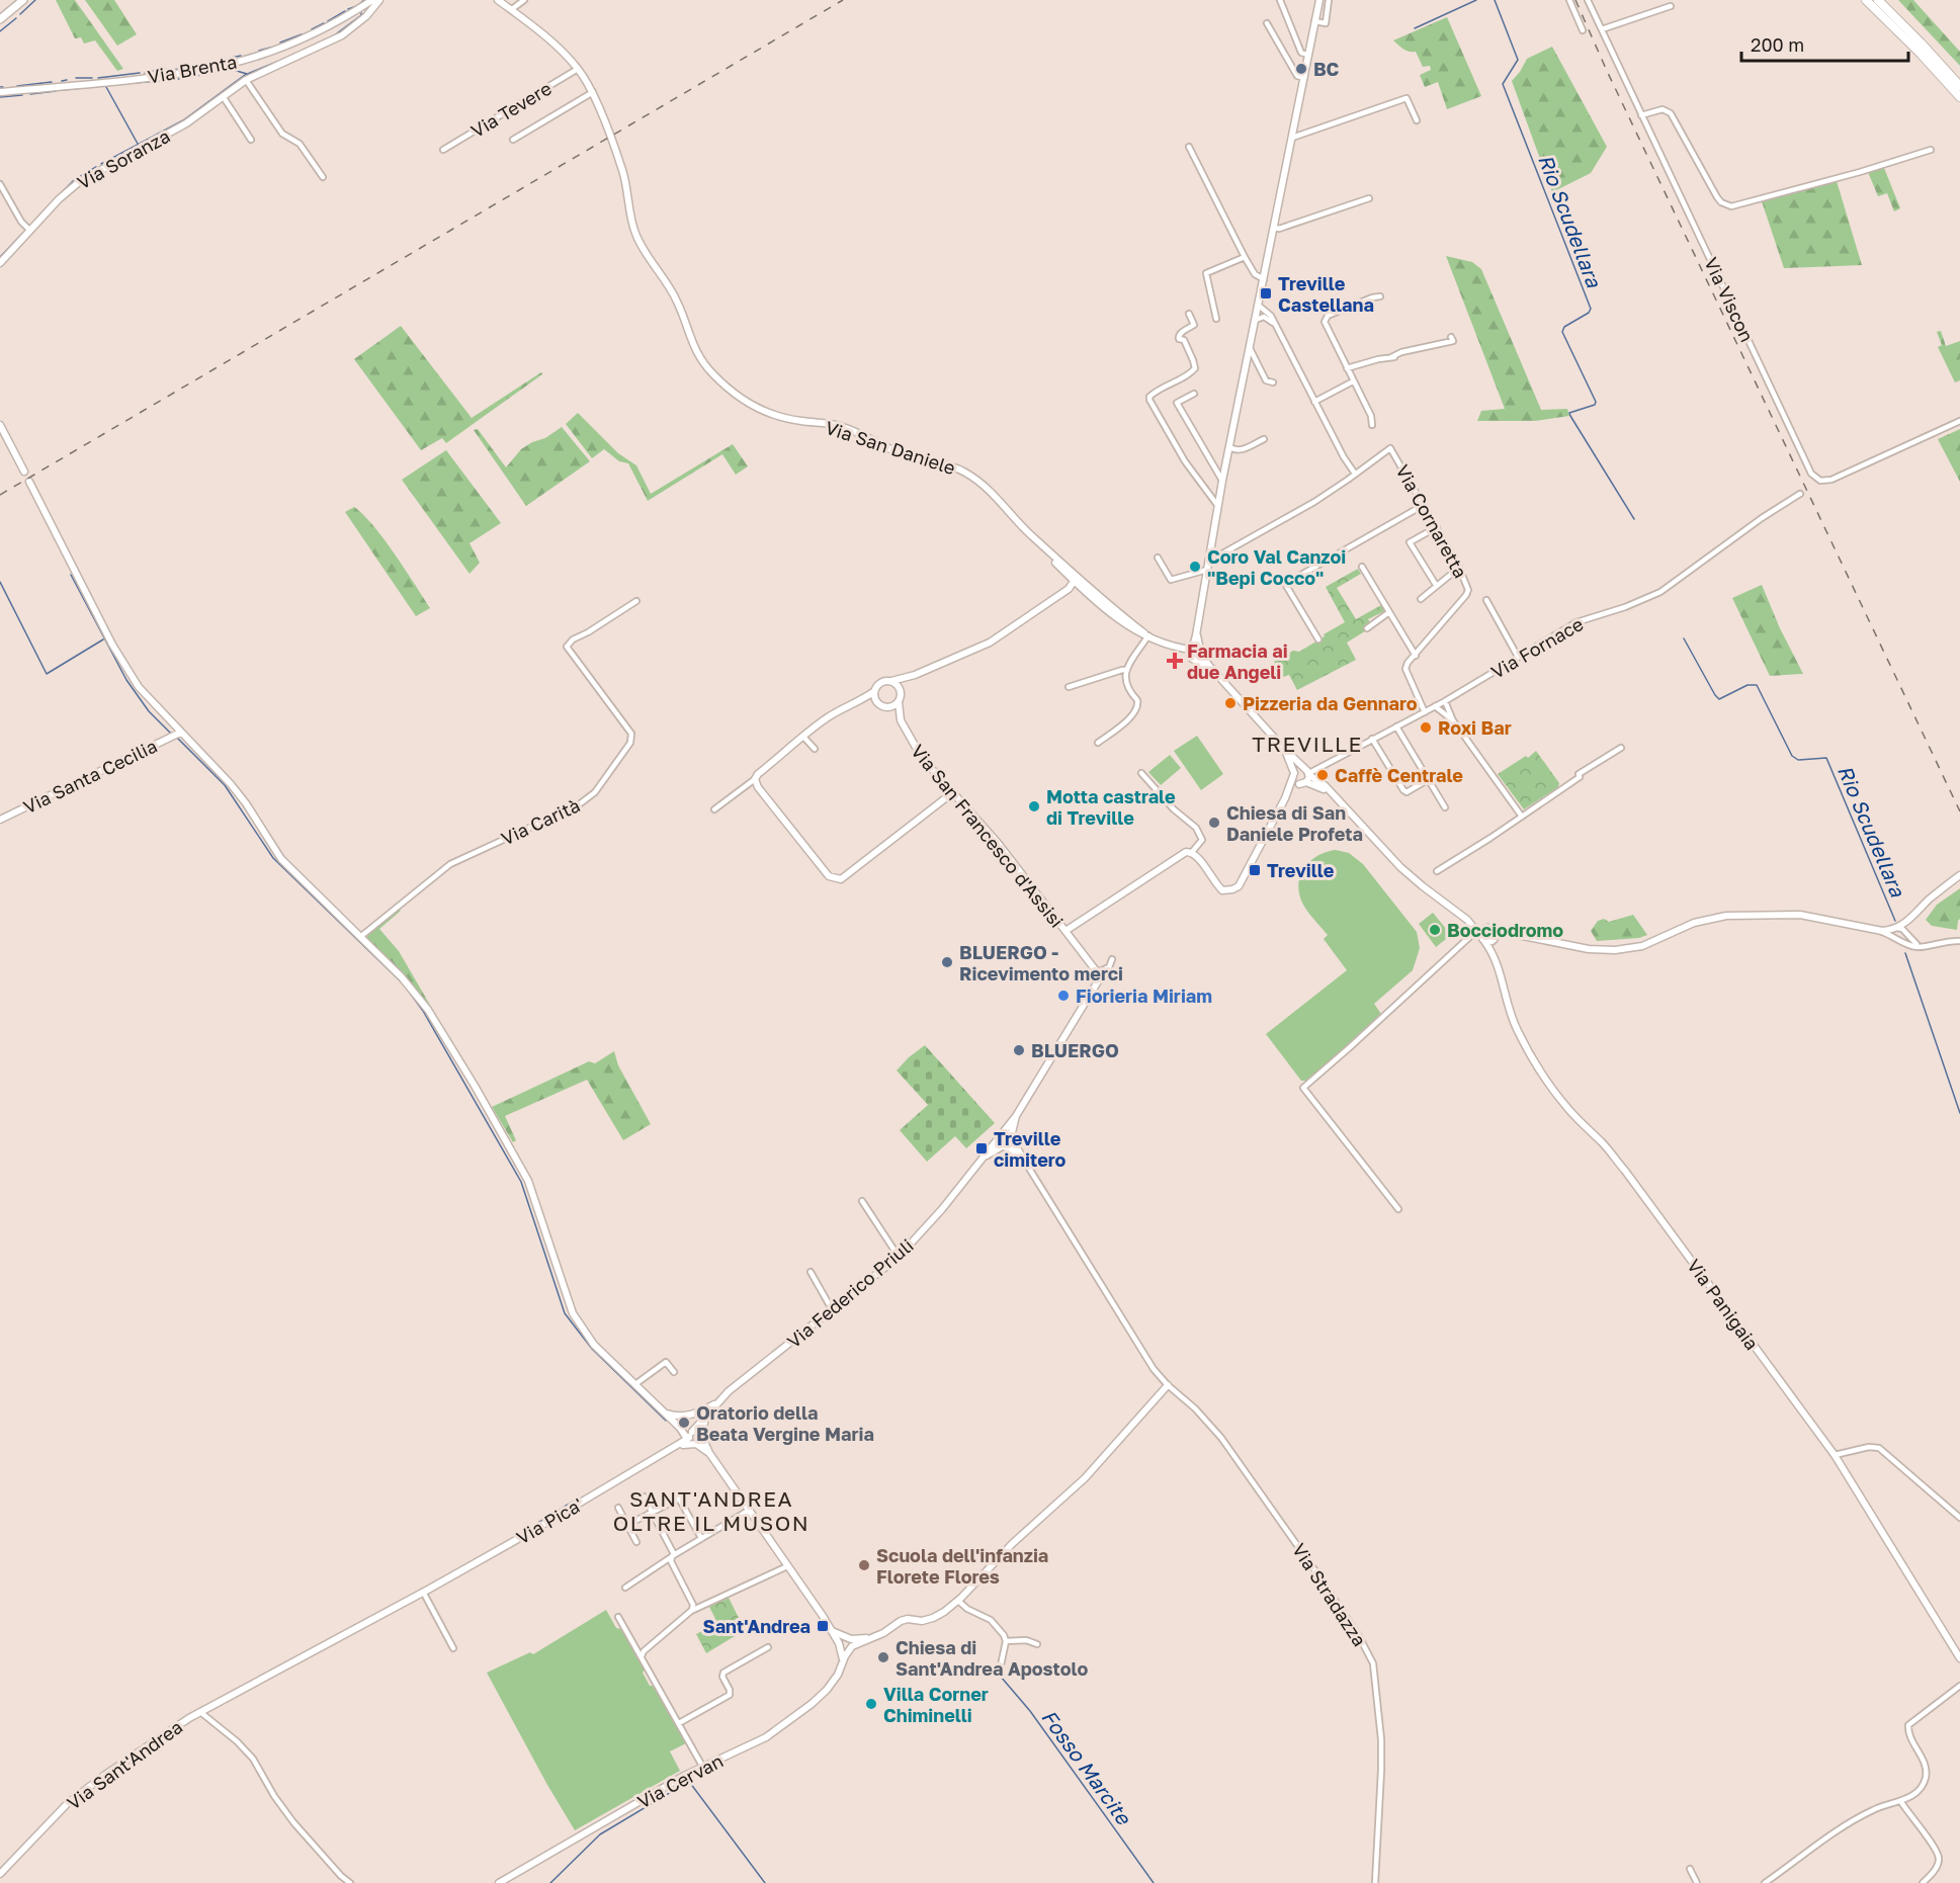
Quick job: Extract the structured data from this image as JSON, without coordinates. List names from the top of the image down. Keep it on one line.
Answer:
{"streets":{"street":["Via Brenta","Via Tevere","Via Soranza","Via Viscon","Via San Daniele","Via Cornaretta","Via Fornace","Via Santa Cecilia","Via Carità","Via San Francesco d'Assisi","Via Federico Priuli","Via Panigaia","Via Pica'","Via Stradazza","Via Sant'Andrea","Via Cervan"]},"crossings":[["Via Tevere","Via San Daniele"],["Via Cornaretta","Via Fornace"],["Via Federico Priuli","Via Pica'"],["Via Pica'","Via Sant'Andrea"]],"districts":["TREVILLE","SANT'ANDREA OLTRE IL MUSON"],"water":["Rio Scudellara","Fosso Marcite"],"places":{"other":["BC","Coro Val Canzoi \"Bepi Cocco\"","Pizzeria da Gennaro","Roxi Bar","Caffè Centrale","Motta castrale di Treville","Chiesa di San Daniele Profeta","Bocciodromo","BLUERGO - Ricevimento merci","Fiorieria Miriam","BLUERGO","Oratorio della Beata Vergine Maria","Scuola dell'infanzia Florete Flores","Chiesa di Sant'Andrea Apostolo","Villa Corner Chiminelli"],"transit":["Treville Castellana","Treville","Treville cimitero","Sant'Andrea"],"health":["Farmacia ai due Angeli"]},"scale_bar":"200 m"}
